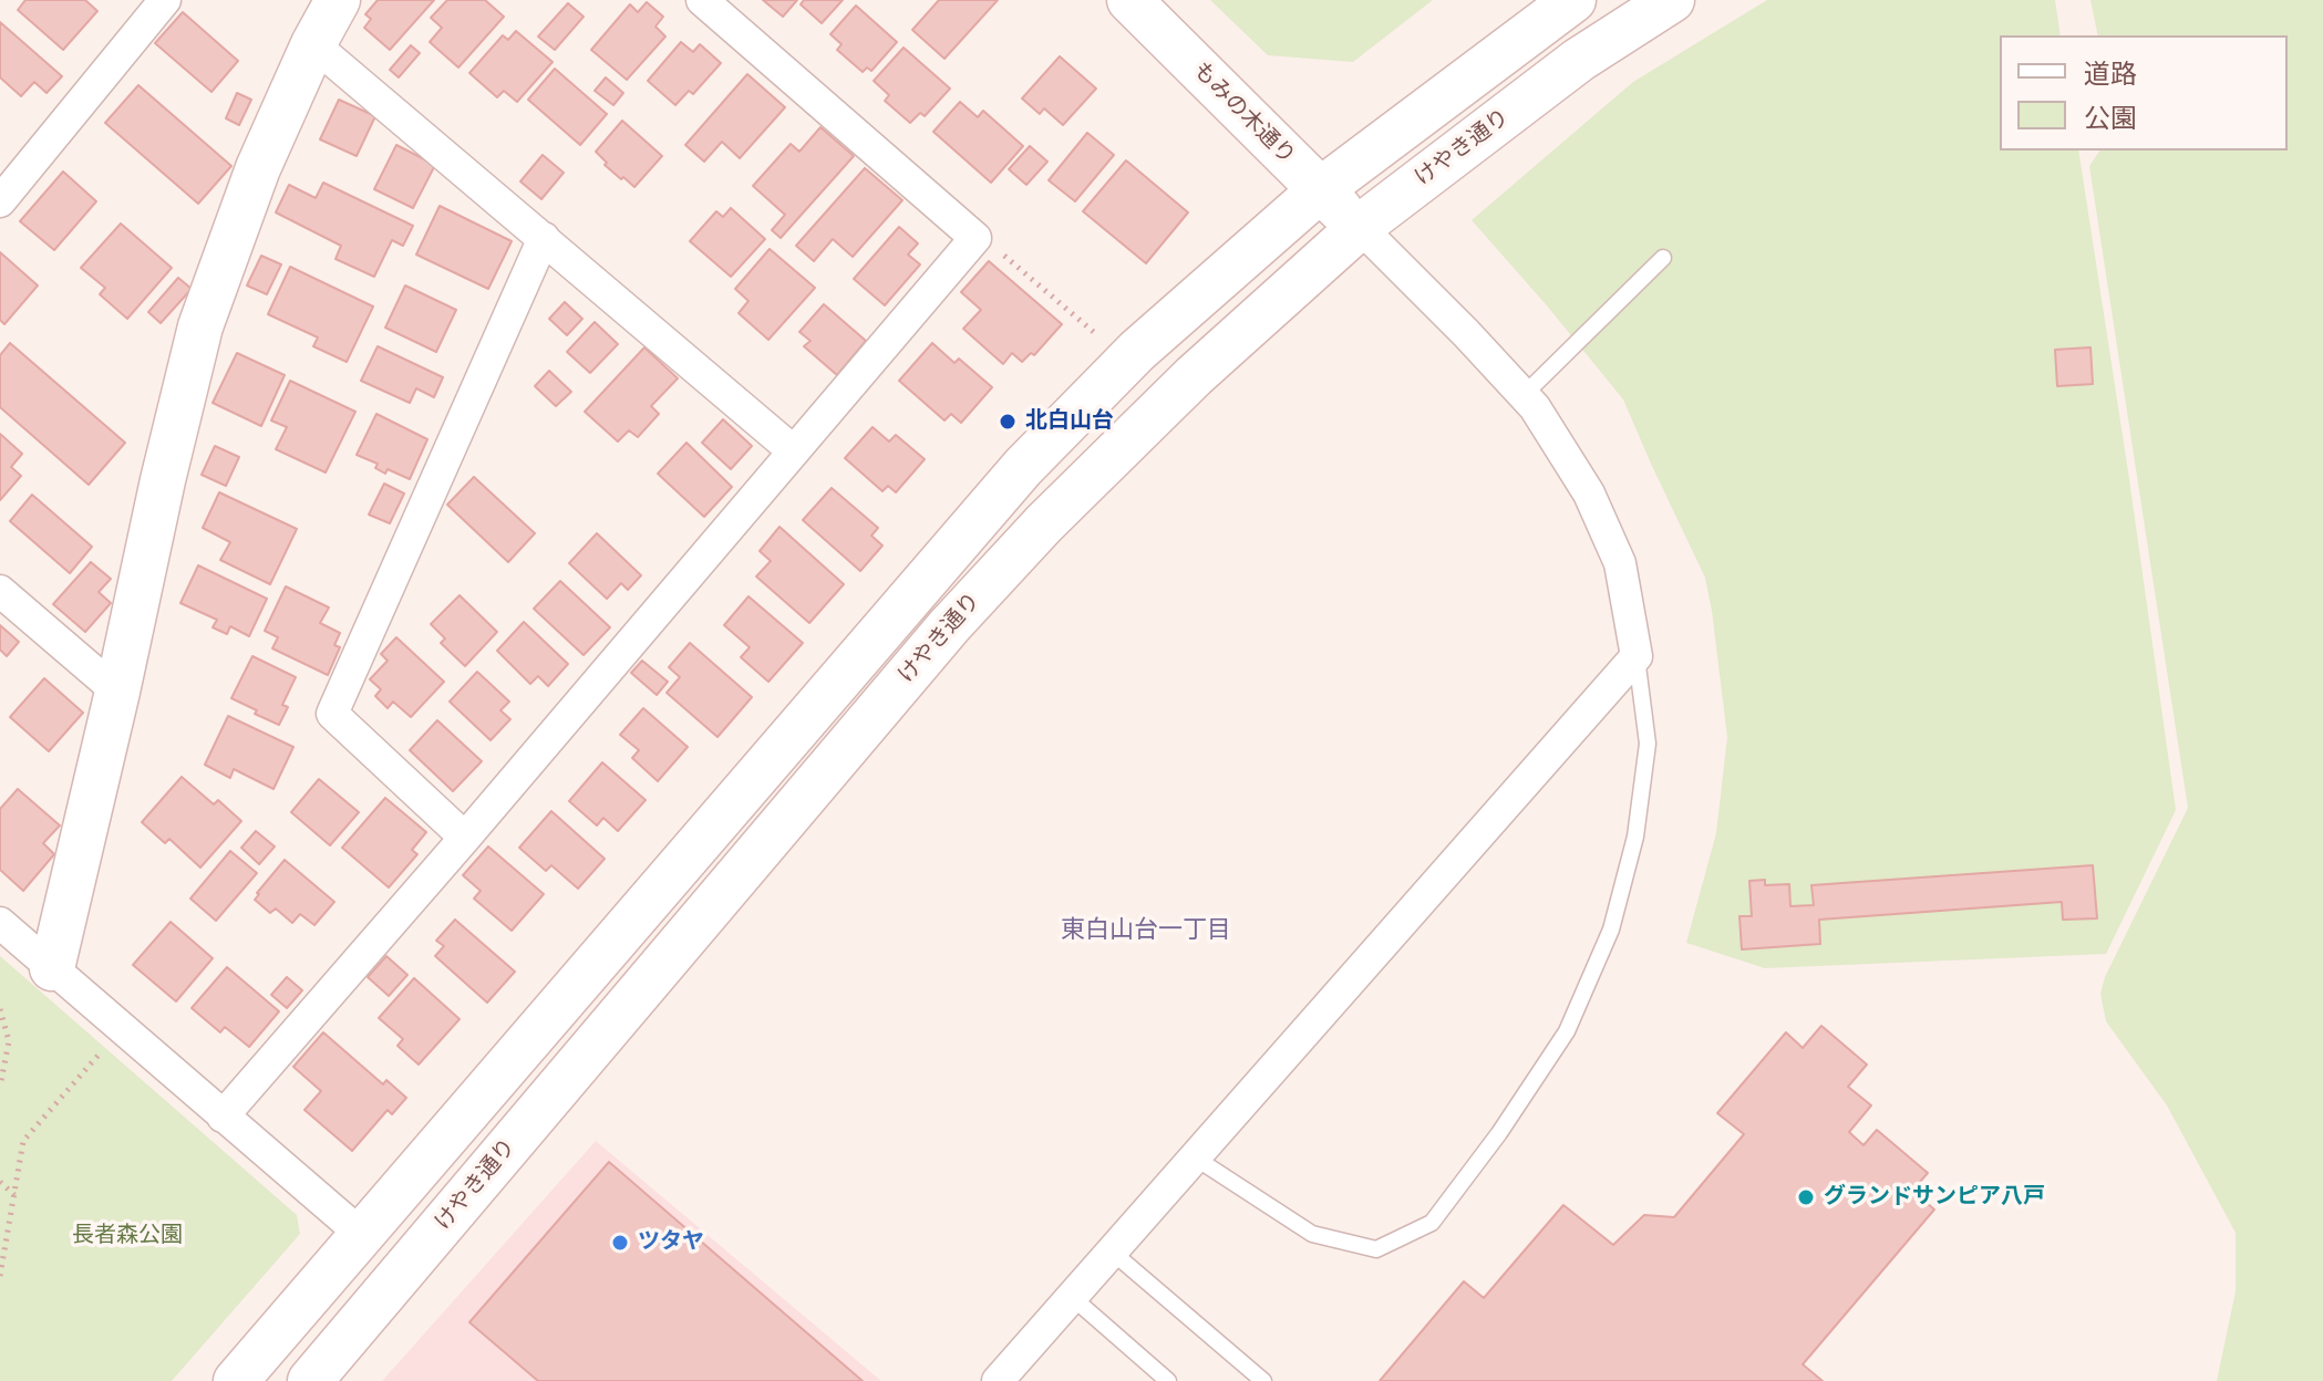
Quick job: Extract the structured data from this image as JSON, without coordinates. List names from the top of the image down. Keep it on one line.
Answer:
{"streets":{"street":["もみの木通り","けやき通り"]},"crossings":[["もみの木通り","けやき通り"]],"districts":["東白山台一丁目"],"parks":["長者森公園"],"places":["北白山台","グランドサンピア八戸","ツタヤ"],"legend":["道路","公園"]}
